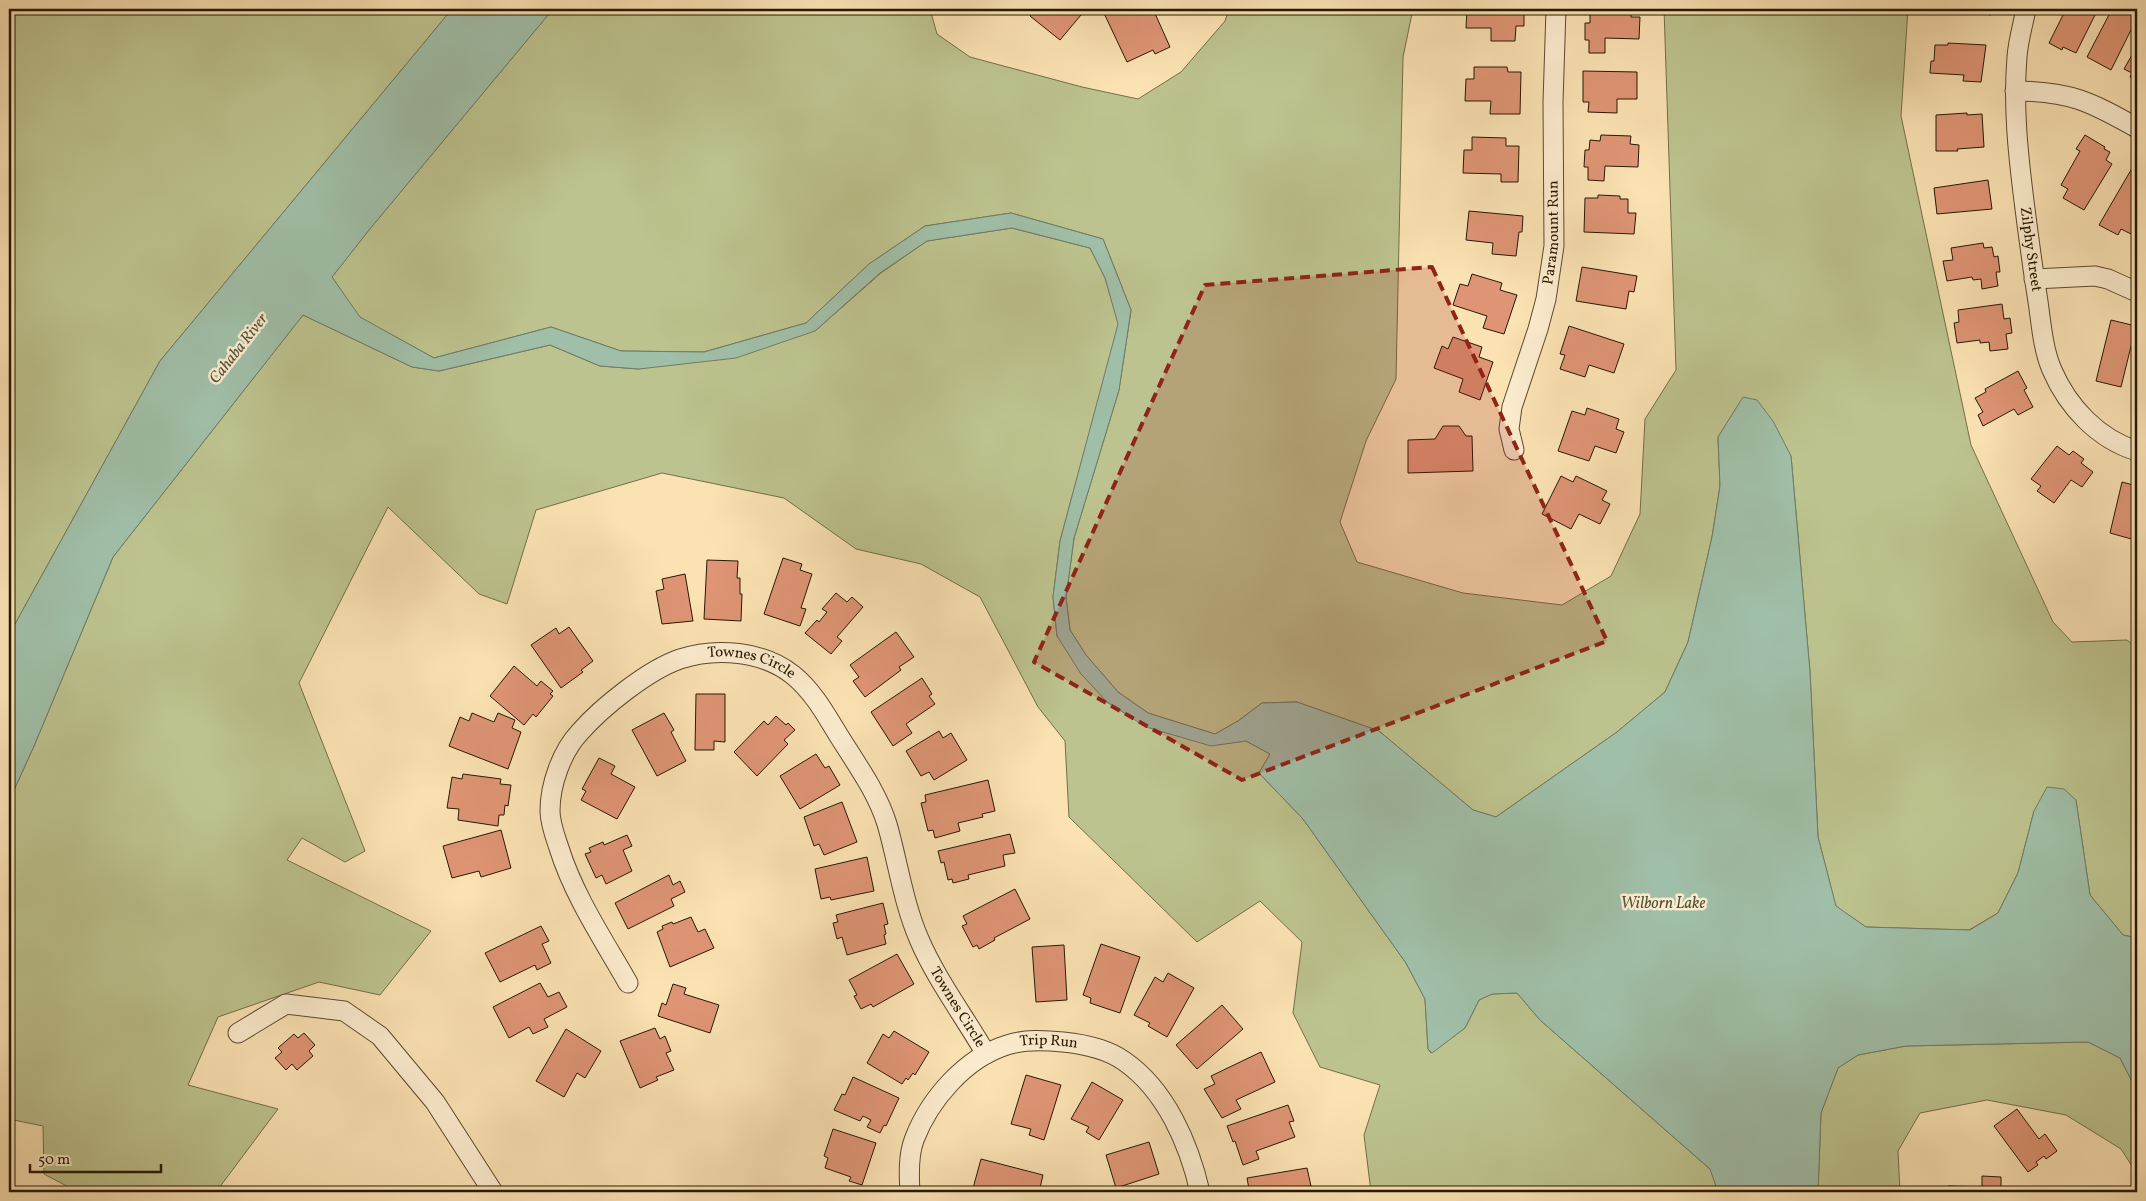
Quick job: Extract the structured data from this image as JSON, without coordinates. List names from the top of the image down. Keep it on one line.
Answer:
{"streets":{"street":["Paramount Run","Zilphy Street","Townes Circle","Trip Run"]},"crossings":[["Townes Circle","Trip Run"]],"water":["Cahaba River","Wilborn Lake"],"scale_bar":"50 m"}
